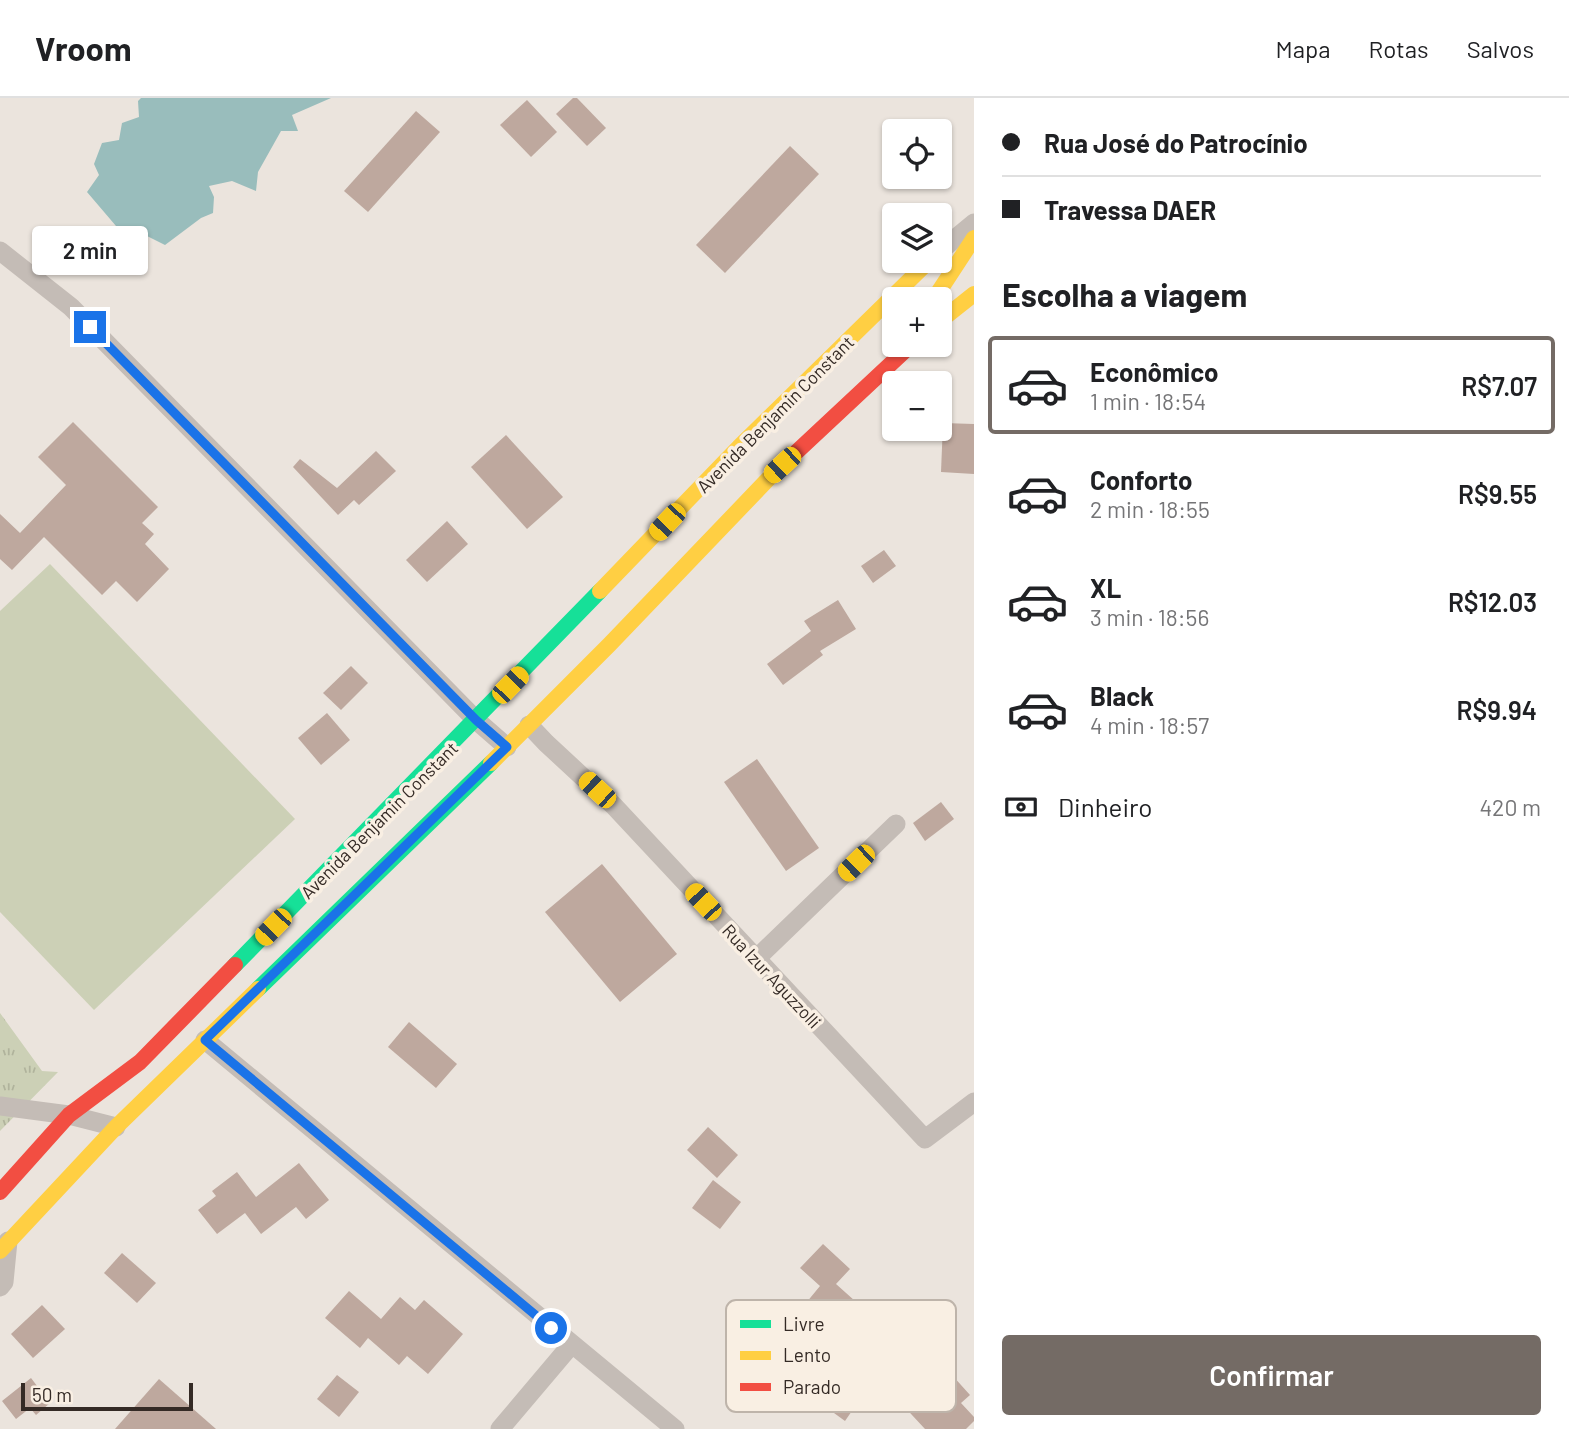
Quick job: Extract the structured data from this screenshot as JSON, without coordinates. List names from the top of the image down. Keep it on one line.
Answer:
{"streets":{"main road":["Avenida Benjamin Constant"],"street":["Rua Izur Aguzzolli"]},"crossings":[["Avenida Benjamin Constant","Rua Izur Aguzzolli"]],"legend":["Livre","Lento","Parado"],"scale_bar":"50 m","page":{"header":"Vroom","nav":["Mapa","Rotas","Salvos"],"banner":["Rua José do Patrocínio","Travessa DAER"],"map_buttons":["+","−"],"bubble":"2 min","heading":"Escolha a viagem","list":[{"name":"Econômico","note":"1 min · 18:54","value":"R$7.07"},{"name":"Conforto","note":"2 min · 18:55","value":"R$9.55"},{"name":"XL","note":"3 min · 18:56","value":"R$12.03"},{"name":"Black","note":"4 min · 18:57","value":"R$9.94"}],"pay":["Dinheiro","420 m"],"buttons":"Confirmar","scale":"50 m"}}
